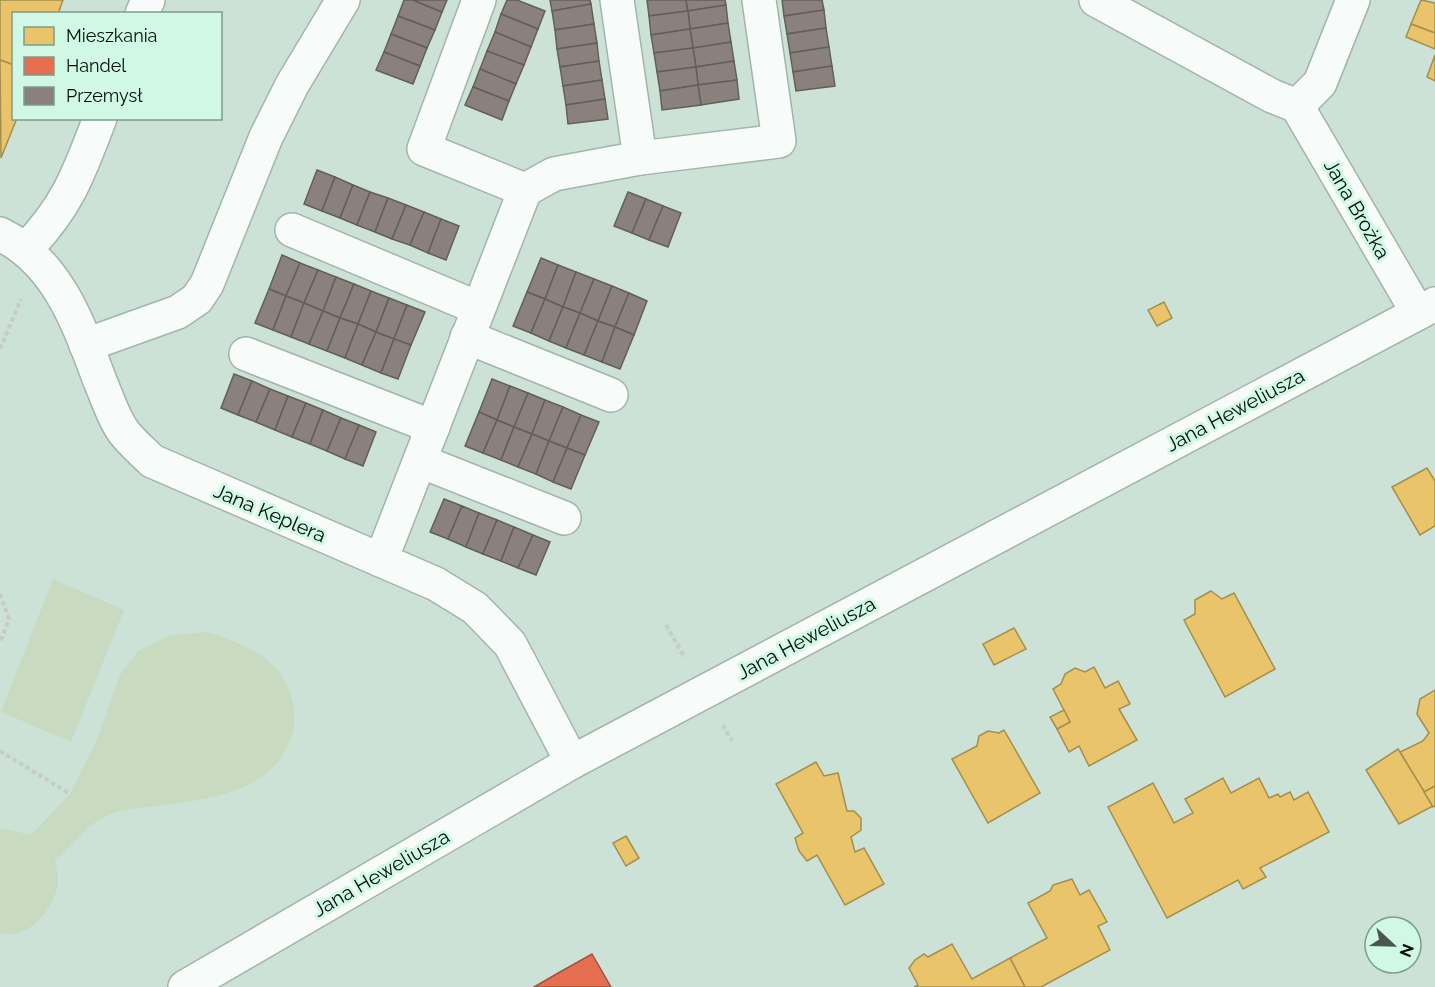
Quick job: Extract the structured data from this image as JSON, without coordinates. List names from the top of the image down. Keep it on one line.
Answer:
{"streets":{"street":["Jana Brożka","Jana Heweliusza","Jana Keplera"]},"crossings":[["Jana Brożka","Jana Heweliusza"],["Jana Heweliusza","Jana Keplera"]],"legend":["Mieszkania","Handel","Przemysł"],"north":"right"}
